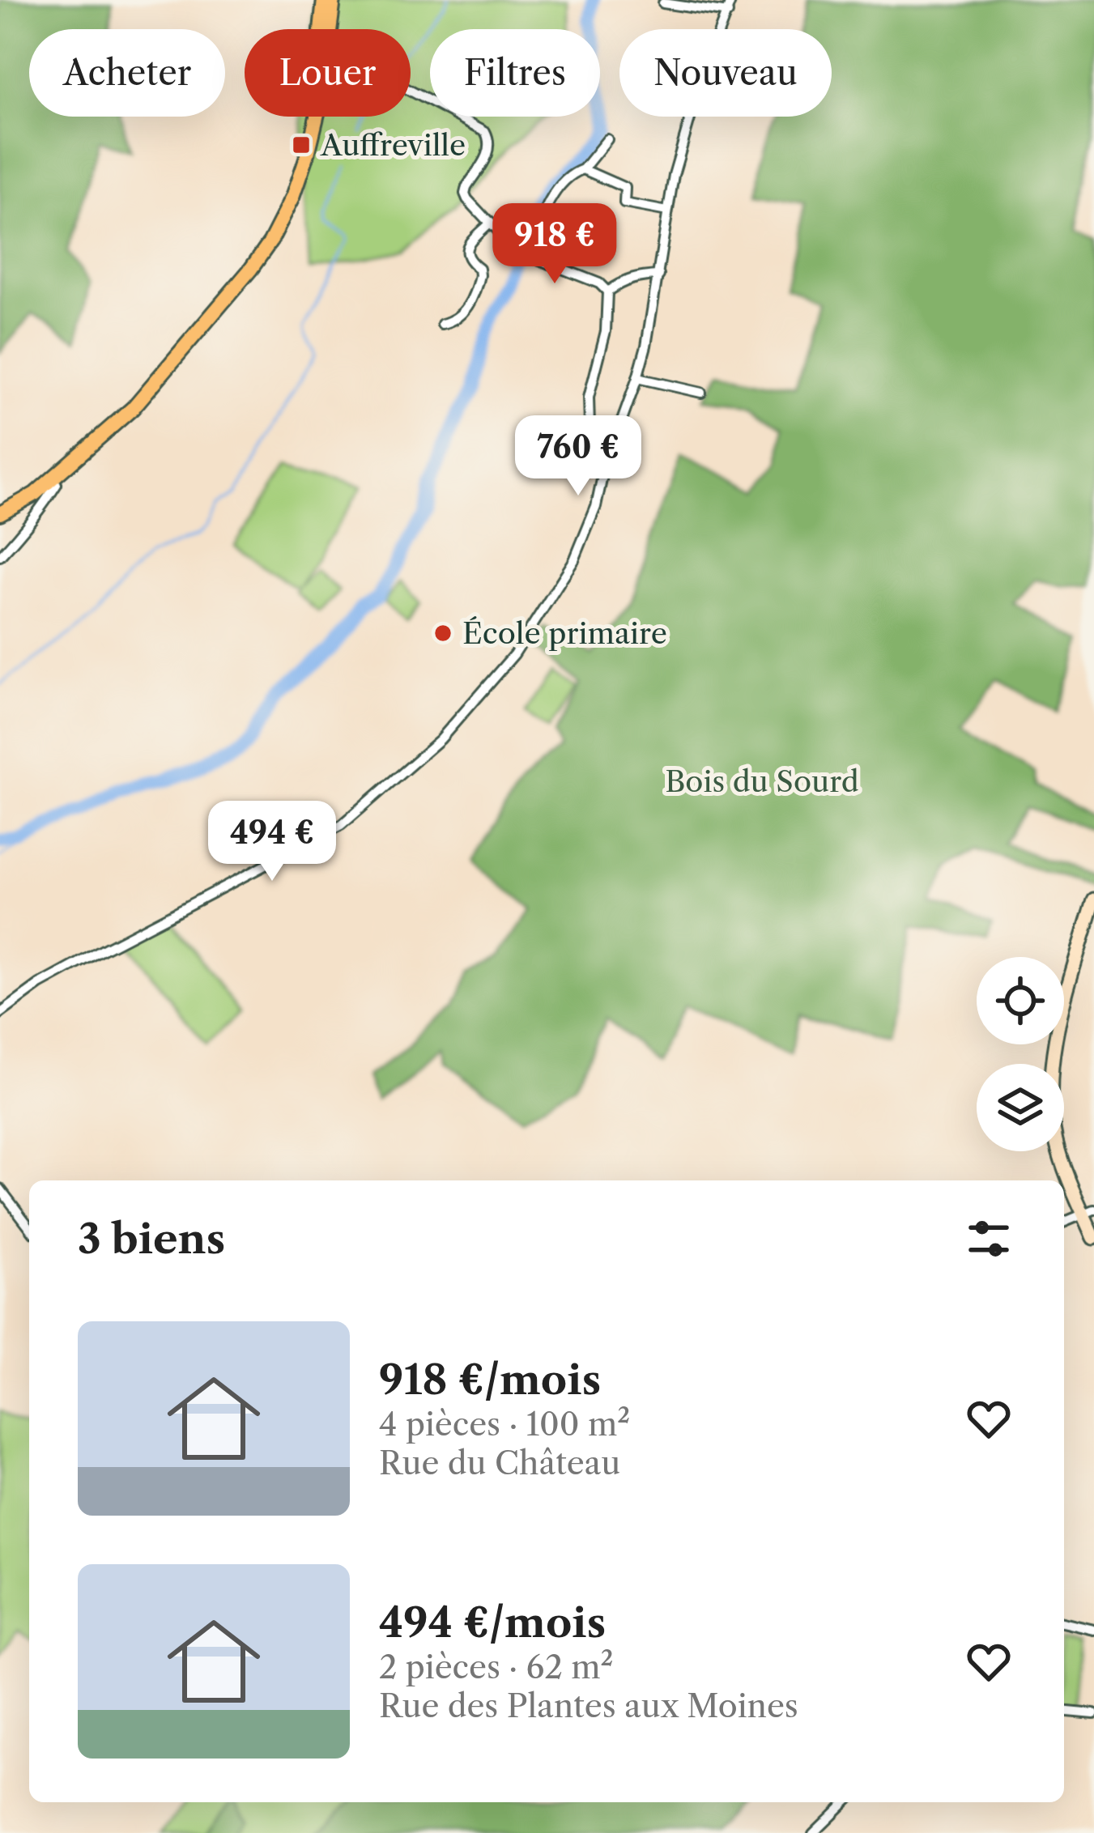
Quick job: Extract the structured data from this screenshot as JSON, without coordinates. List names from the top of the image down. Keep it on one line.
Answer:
{"parks":["Bois du Sourd"],"places":{"transit":["Auffreville"],"other":["École primaire"]},"page":{"chip":["Acheter","Louer","Filtres","Nouveau"],"price":["918 €","760 €","494 €"],"heading":"3 biens","list":[{"name":"918 €/mois","note":"4 pièces · 100 m² · Rue du Château"},{"name":"494 €/mois","note":"2 pièces · 62 m² · Rue des Plantes aux Moines"}]}}
